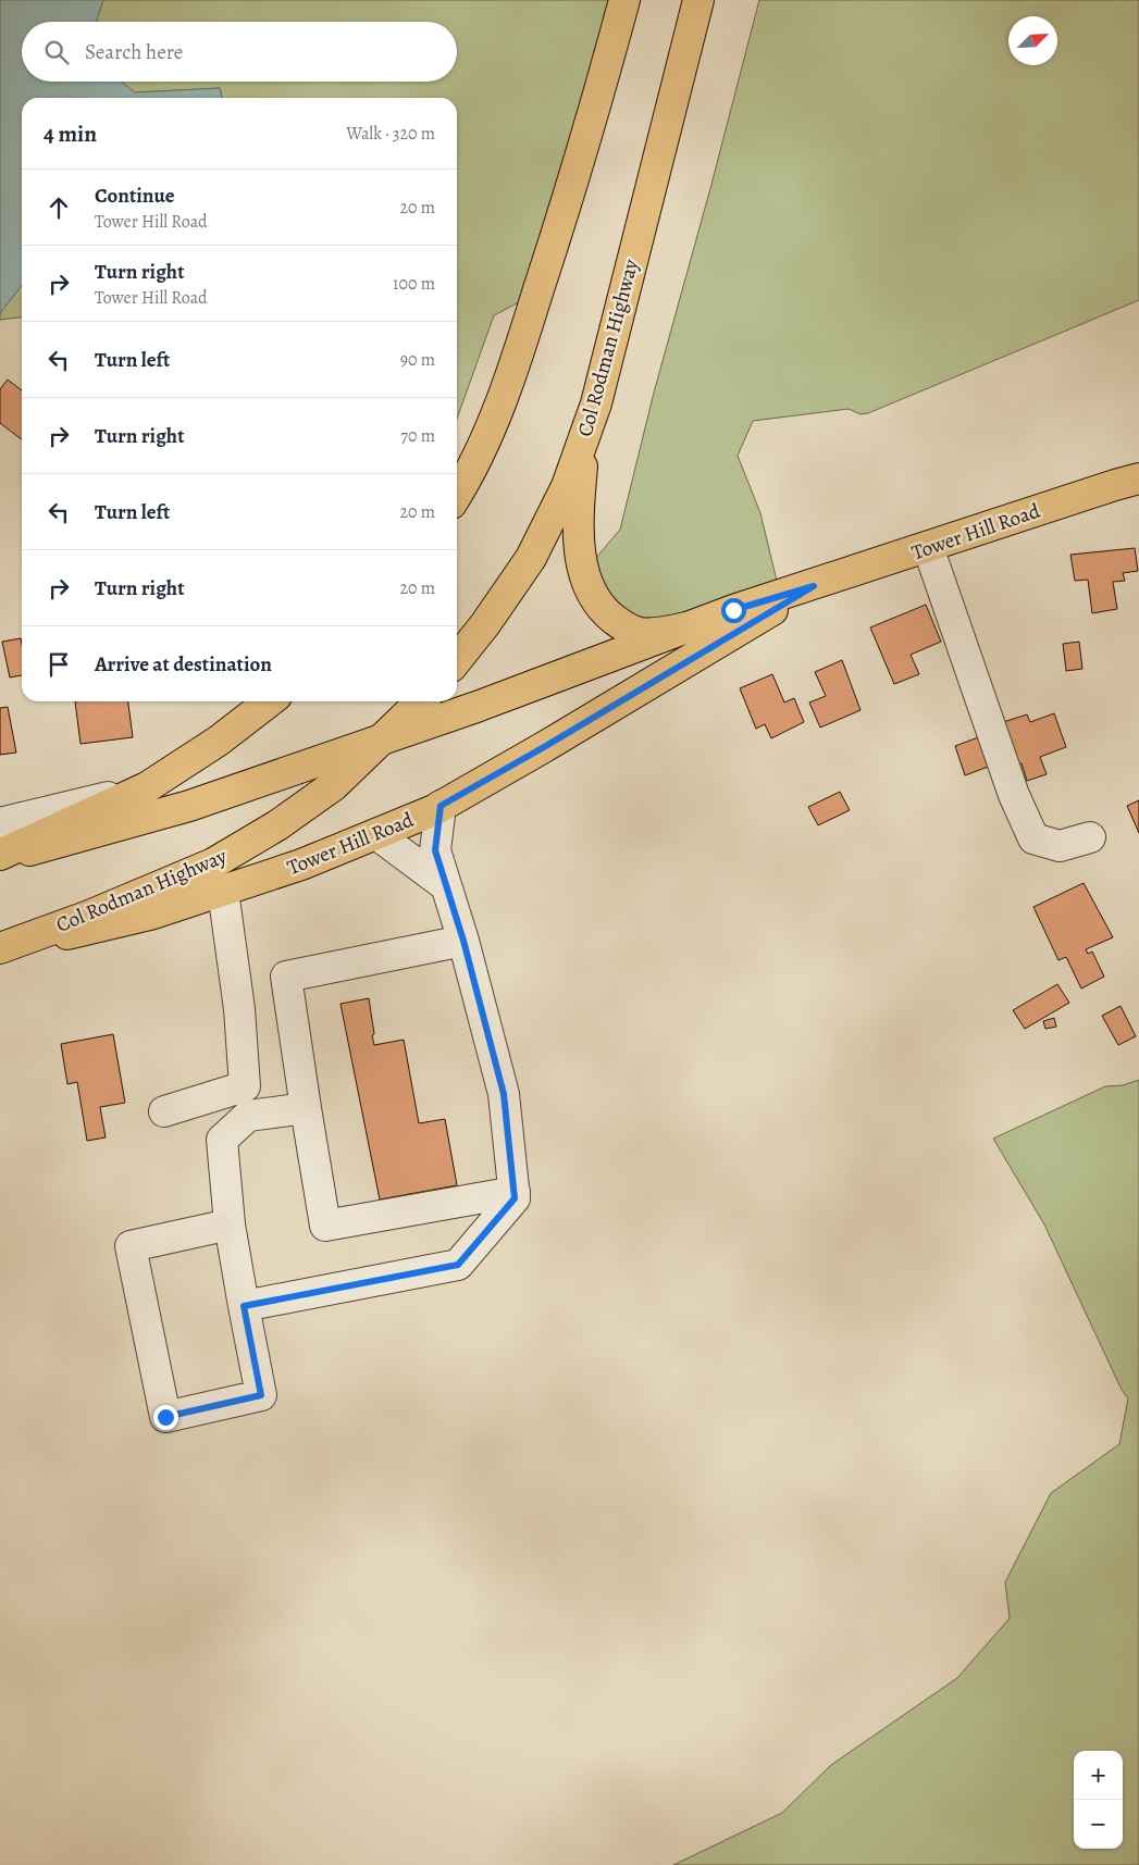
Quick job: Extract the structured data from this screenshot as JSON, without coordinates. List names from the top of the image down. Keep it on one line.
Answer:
{"streets":{"main road":["Col Rodman Highway","Tower Hill Road"]},"crossings":[["Col Rodman Highway","Tower Hill Road"]],"north":"top right","page":{"search":"Search here","heading":["4 min","Walk · 320 m"],"list":[["Continue","Tower Hill Road","20 m"],["Turn right","Tower Hill Road","100 m"],["Turn left","90 m"],["Turn right","70 m"],["Turn left","20 m"],["Turn right","20 m"],"Arrive at destination"],"map_buttons":["+","−"]}}
